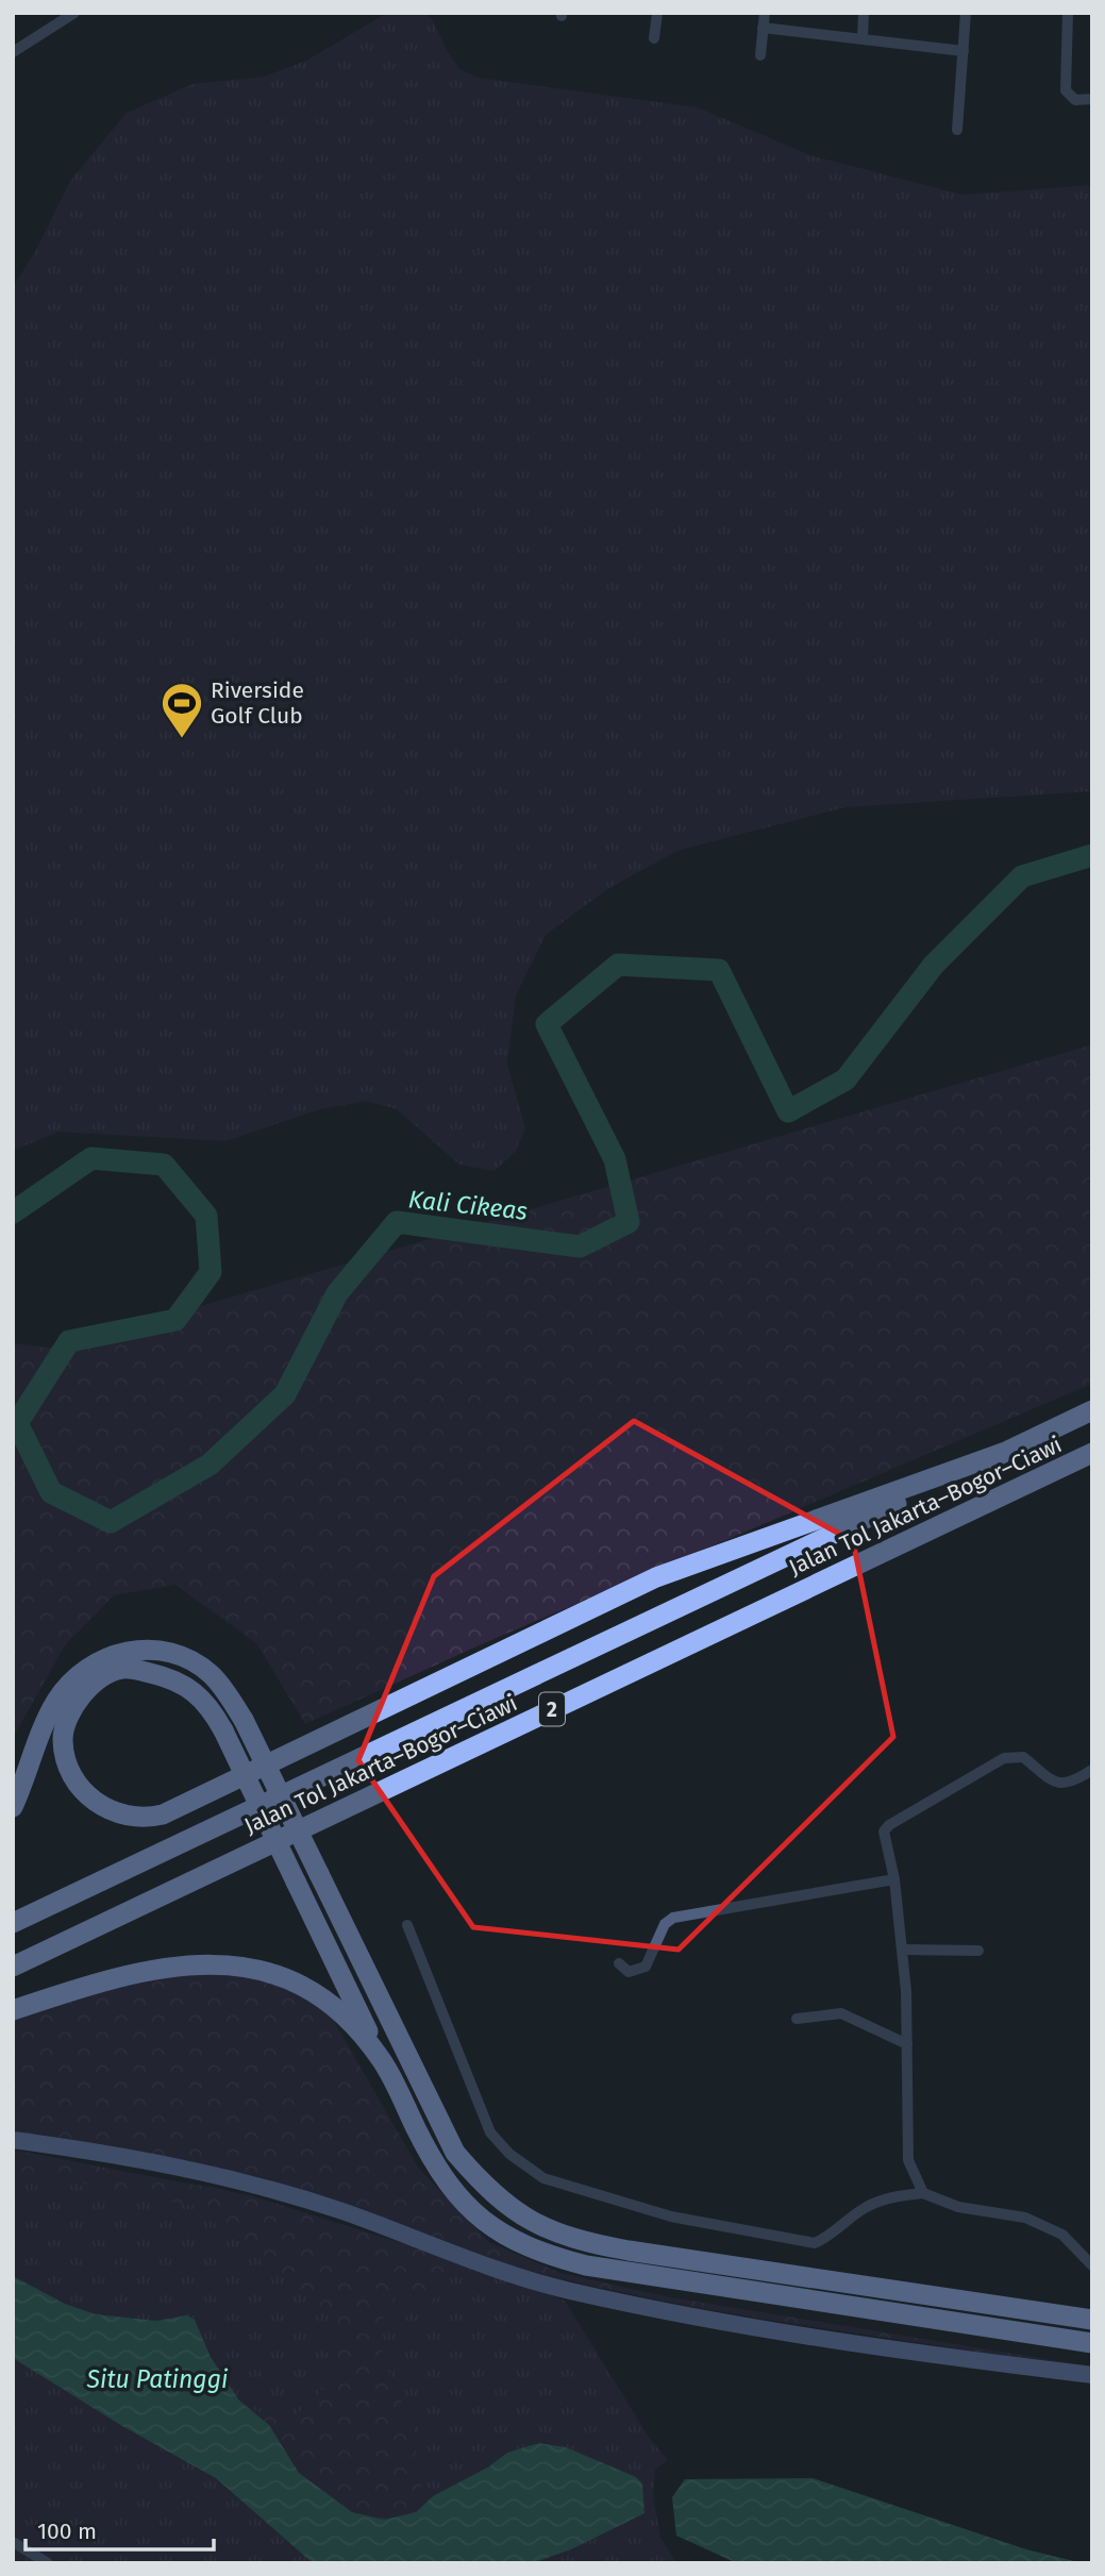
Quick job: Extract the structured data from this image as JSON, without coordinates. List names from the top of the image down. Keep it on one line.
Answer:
{"streets":{"highway":["Jalan Tol Jakarta–Bogor–Ciawi","2"]},"water":["Kali Cikeas","Situ Patinggi"],"places":{"sports":["Riverside Golf Club"]},"scale_bar":"100 m"}
